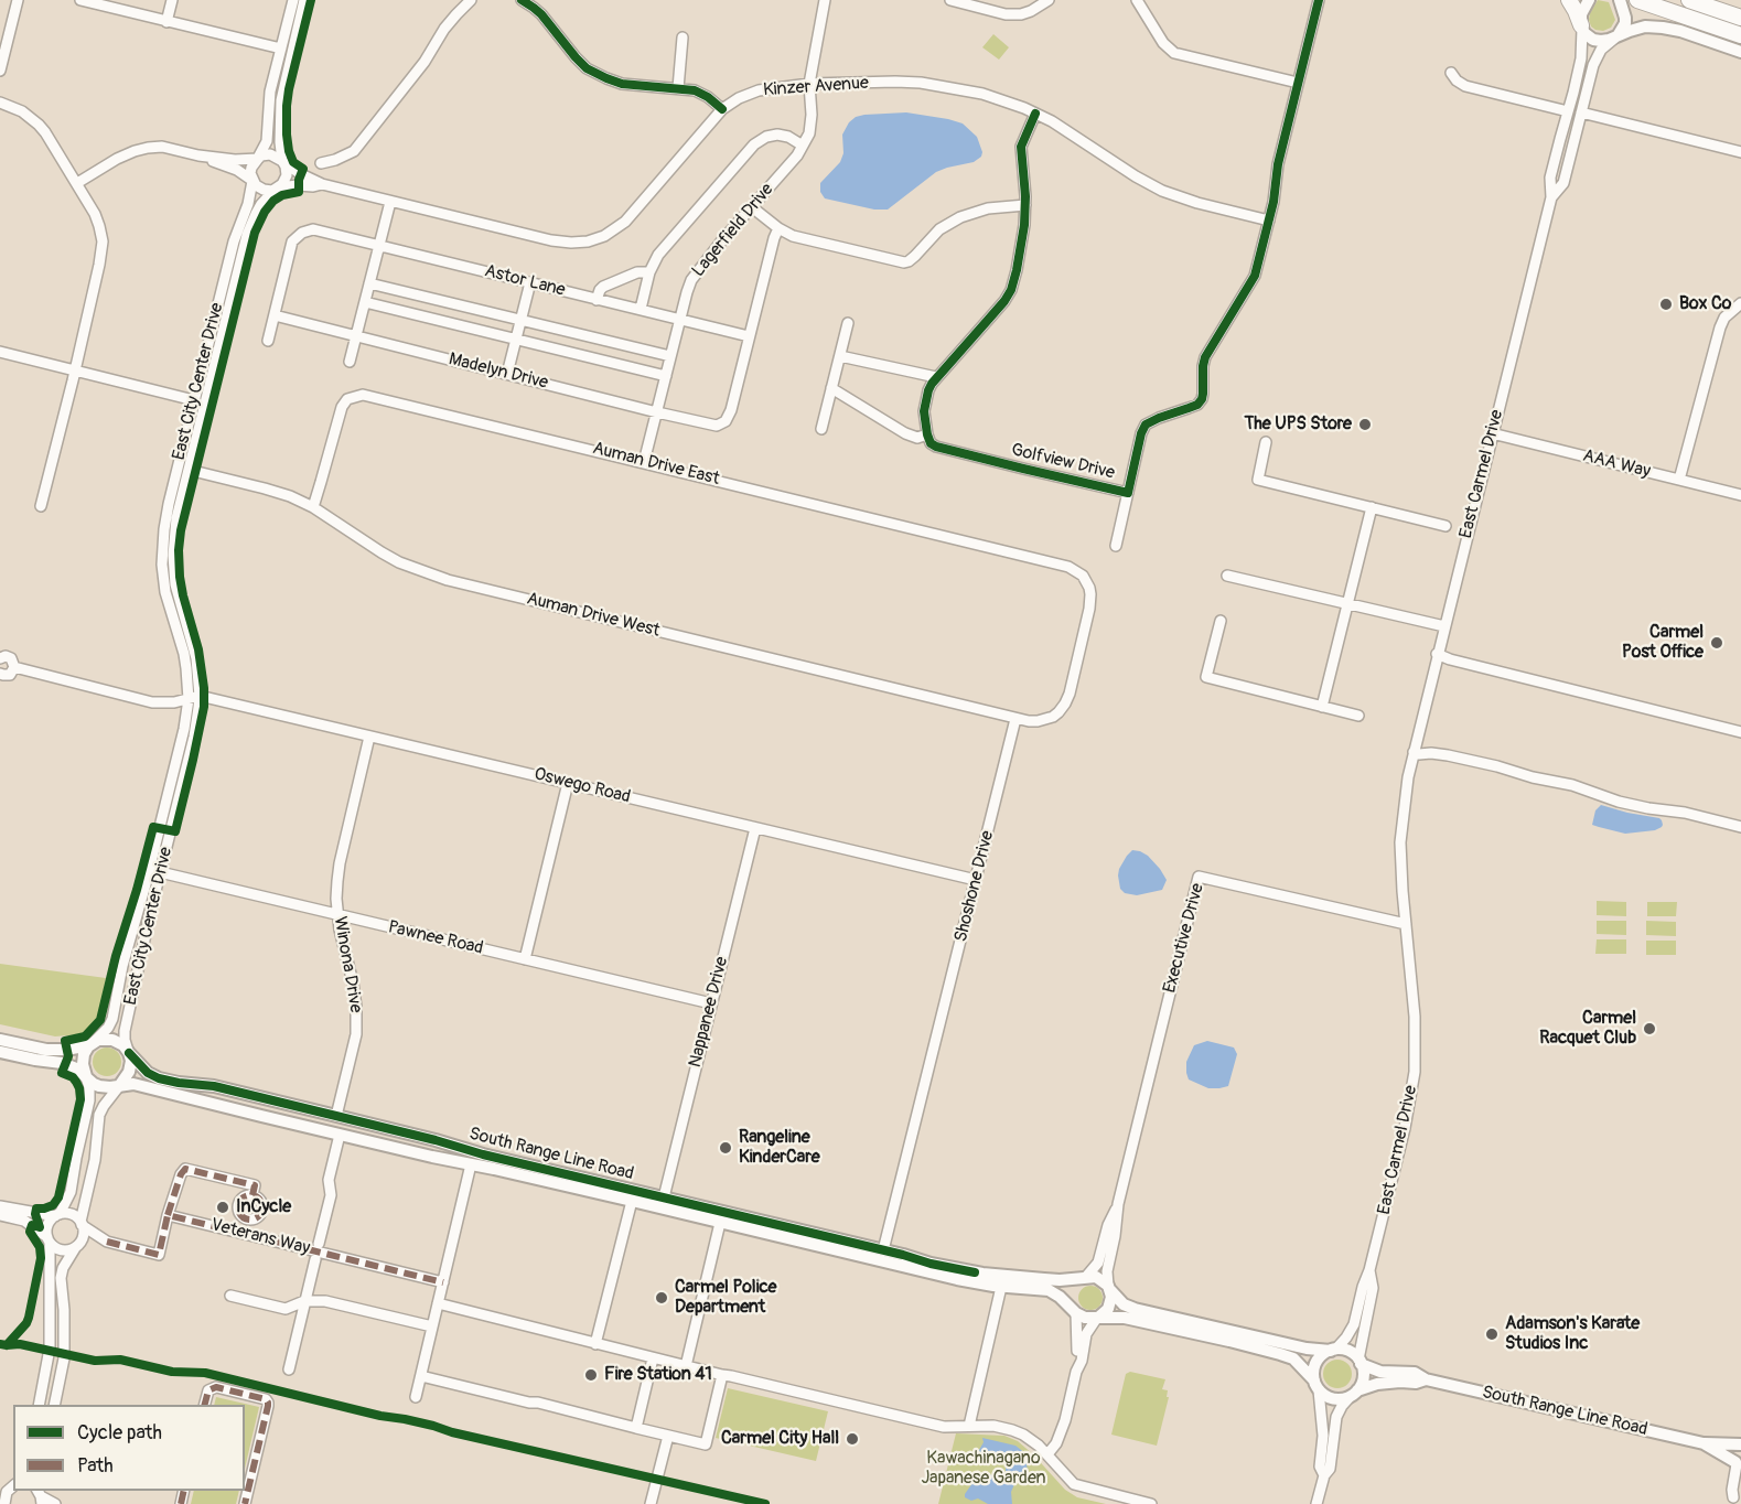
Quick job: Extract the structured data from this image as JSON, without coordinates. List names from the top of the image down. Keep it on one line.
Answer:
{"streets":{"main road":["South Range Line Road"],"street":["Kinzer Avenue","Lagerfield Drive","Astor Lane","Madelyn Drive","East City Center Drive","Golfview Drive","Auman Drive East","AAA Way","East Carmel Drive","Auman Drive West","Oswego Road","Shoshone Drive","Pawnee Road","Executive Drive","Winona Drive","Nappanee Drive","Veterans Way"]},"crossings":[["Kinzer Avenue","Lagerfield Drive"],["Kinzer Avenue","East City Center Drive"],["Kinzer Avenue","Golfview Drive"],["Lagerfield Drive","Astor Lane"],["Lagerfield Drive","Madelyn Drive"],["Lagerfield Drive","Auman Drive East"],["Astor Lane","Madelyn Drive"],["East City Center Drive","Auman Drive West"],["East City Center Drive","Oswego Road"],["East City Center Drive","Pawnee Road"],["East City Center Drive","South Range Line Road"],["Auman Drive East","Auman Drive West"],["Auman Drive East","Shoshone Drive"],["AAA Way","East Carmel Drive"],["East Carmel Drive","Executive Drive"],["East Carmel Drive","South Range Line Road"],["Auman Drive West","Shoshone Drive"],["Oswego Road","Shoshone Drive"],["Oswego Road","Winona Drive"],["Oswego Road","Nappanee Drive"],["Shoshone Drive","South Range Line Road"],["Pawnee Road","Winona Drive"],["Pawnee Road","Nappanee Drive"],["Executive Drive","South Range Line Road"],["Winona Drive","South Range Line Road"],["Nappanee Drive","South Range Line Road"]],"parks":["Kawachinagano Japanese Garden"],"places":["Box Co","The UPS Store","Carmel Post Office","Carmel Racquet Club","Rangeline KinderCare","InCycle","Carmel Police Department","Adamson's Karate Studios Inc","Fire Station 41","Carmel City Hall"],"legend":["Cycle path","Path"]}
